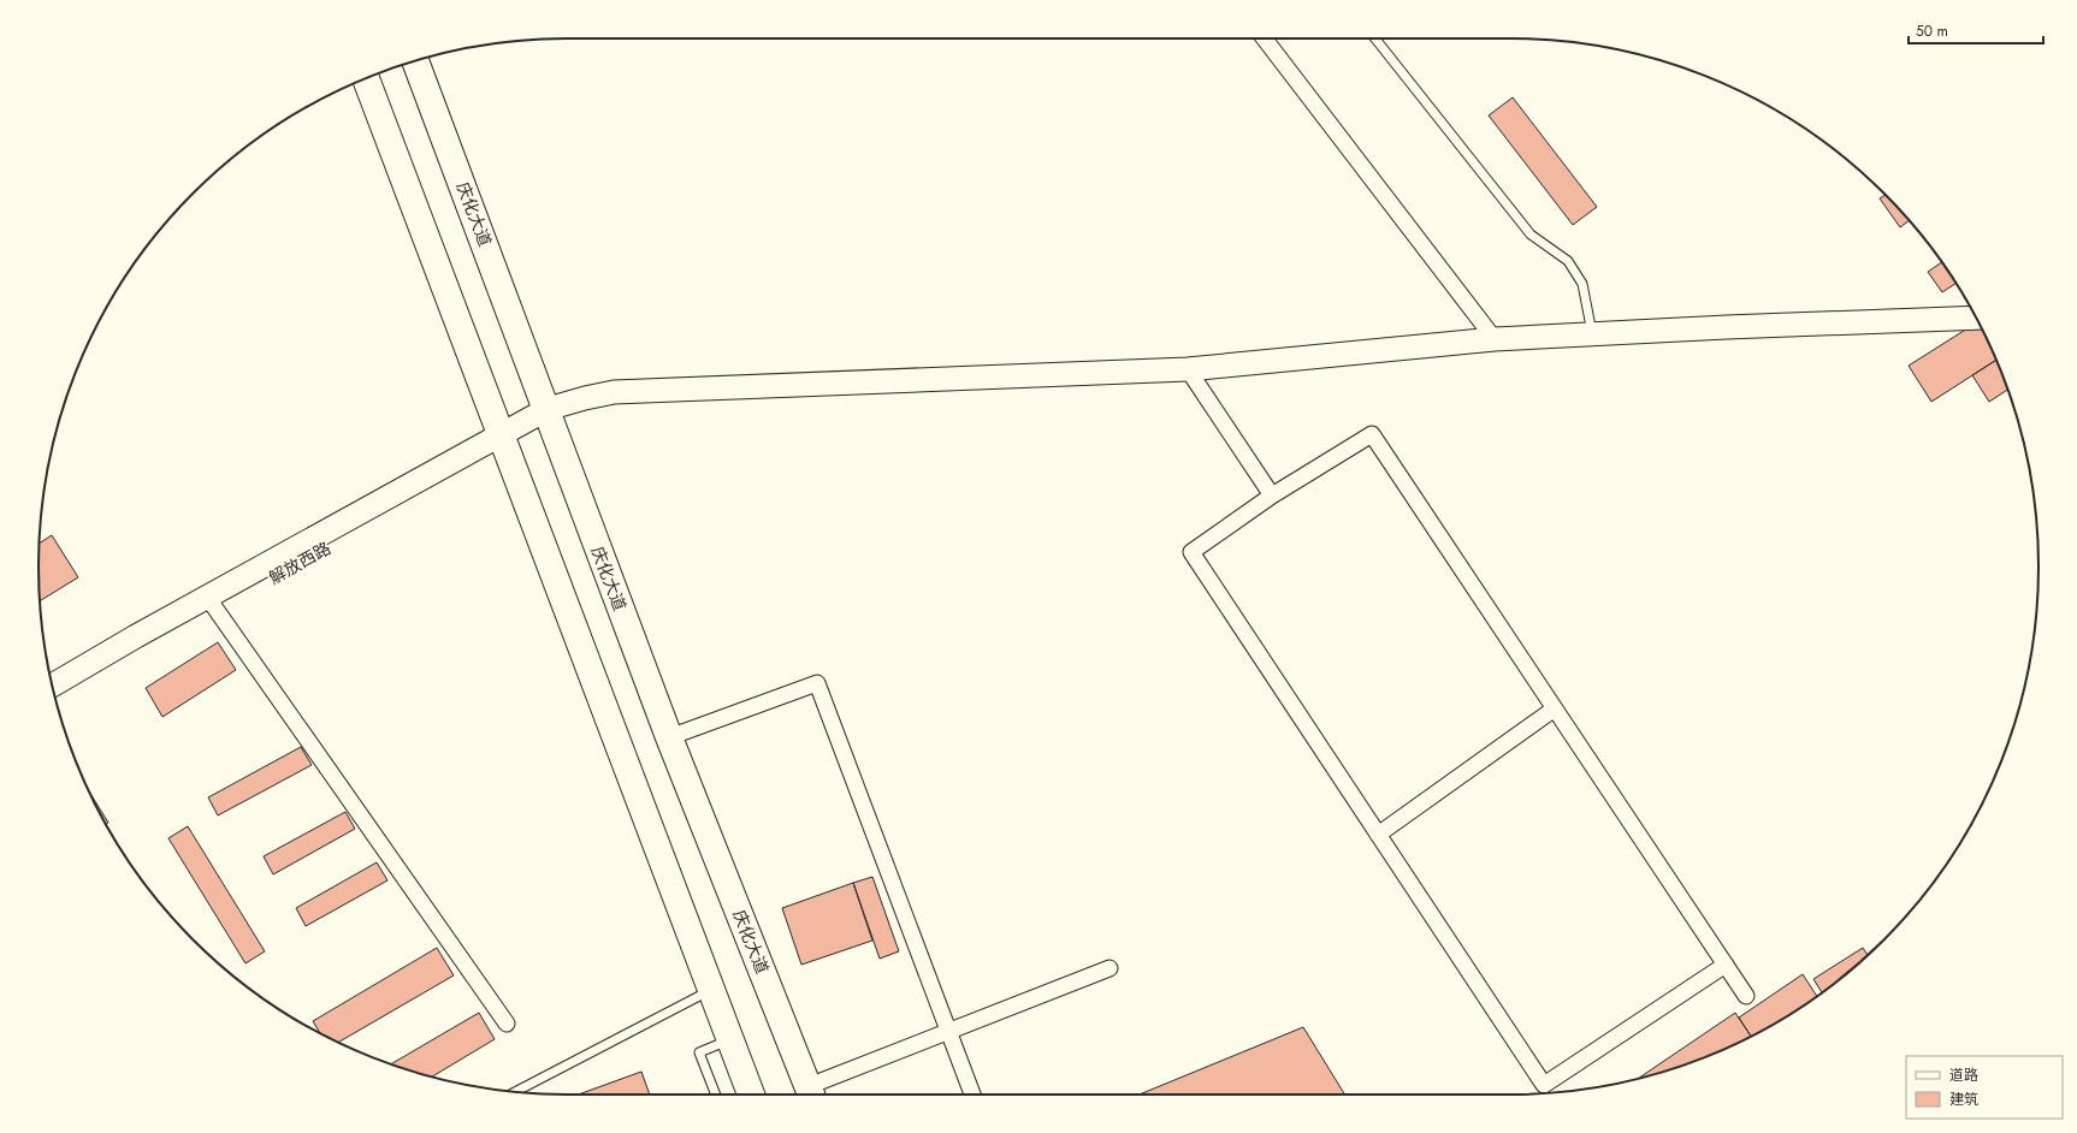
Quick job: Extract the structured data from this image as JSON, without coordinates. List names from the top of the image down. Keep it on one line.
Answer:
{"streets":{"highway":["庆化大道"],"street":["解放西路"]},"crossings":[["庆化大道","解放西路"]],"legend":["道路","建筑"],"scale_bar":"50 m"}
